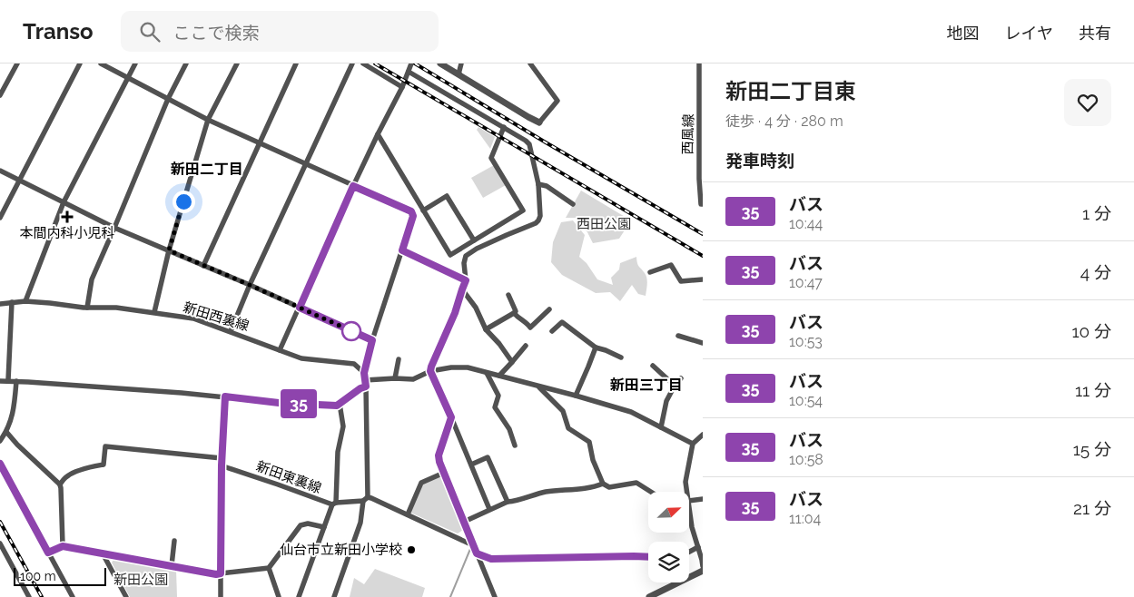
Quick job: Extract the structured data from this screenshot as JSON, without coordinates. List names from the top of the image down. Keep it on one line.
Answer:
{"streets":{"street":["西風線","新田西裏線","新田東裏線"]},"districts":["新田二丁目","新田三丁目"],"parks":["西田公園","新田公園"],"places":{"health":["本間内科小児科"],"other":["仙台市立新田小学校"]},"lines":["bus line 35"],"scale_bar":"100 m","north":"top right","page":{"header":"Transo","search":"ここで検索","nav":["地図","レイヤ","共有"],"on_map":"35","heading":[["新田二丁目東","徒歩 · 4 分 · 280 m"],"発車時刻"],"list":[{"mark":"35","name":"バス","note":"10:44","value":"1 分"},{"mark":"35","name":"バス","note":"10:47","value":"4 分"},{"mark":"35","name":"バス","note":"10:53","value":"10 分"},{"mark":"35","name":"バス","note":"10:54","value":"11 分"},{"mark":"35","name":"バス","note":"10:58","value":"15 分"},{"mark":"35","name":"バス","note":"11:04","value":"21 分"}],"scale":"100 m"}}
